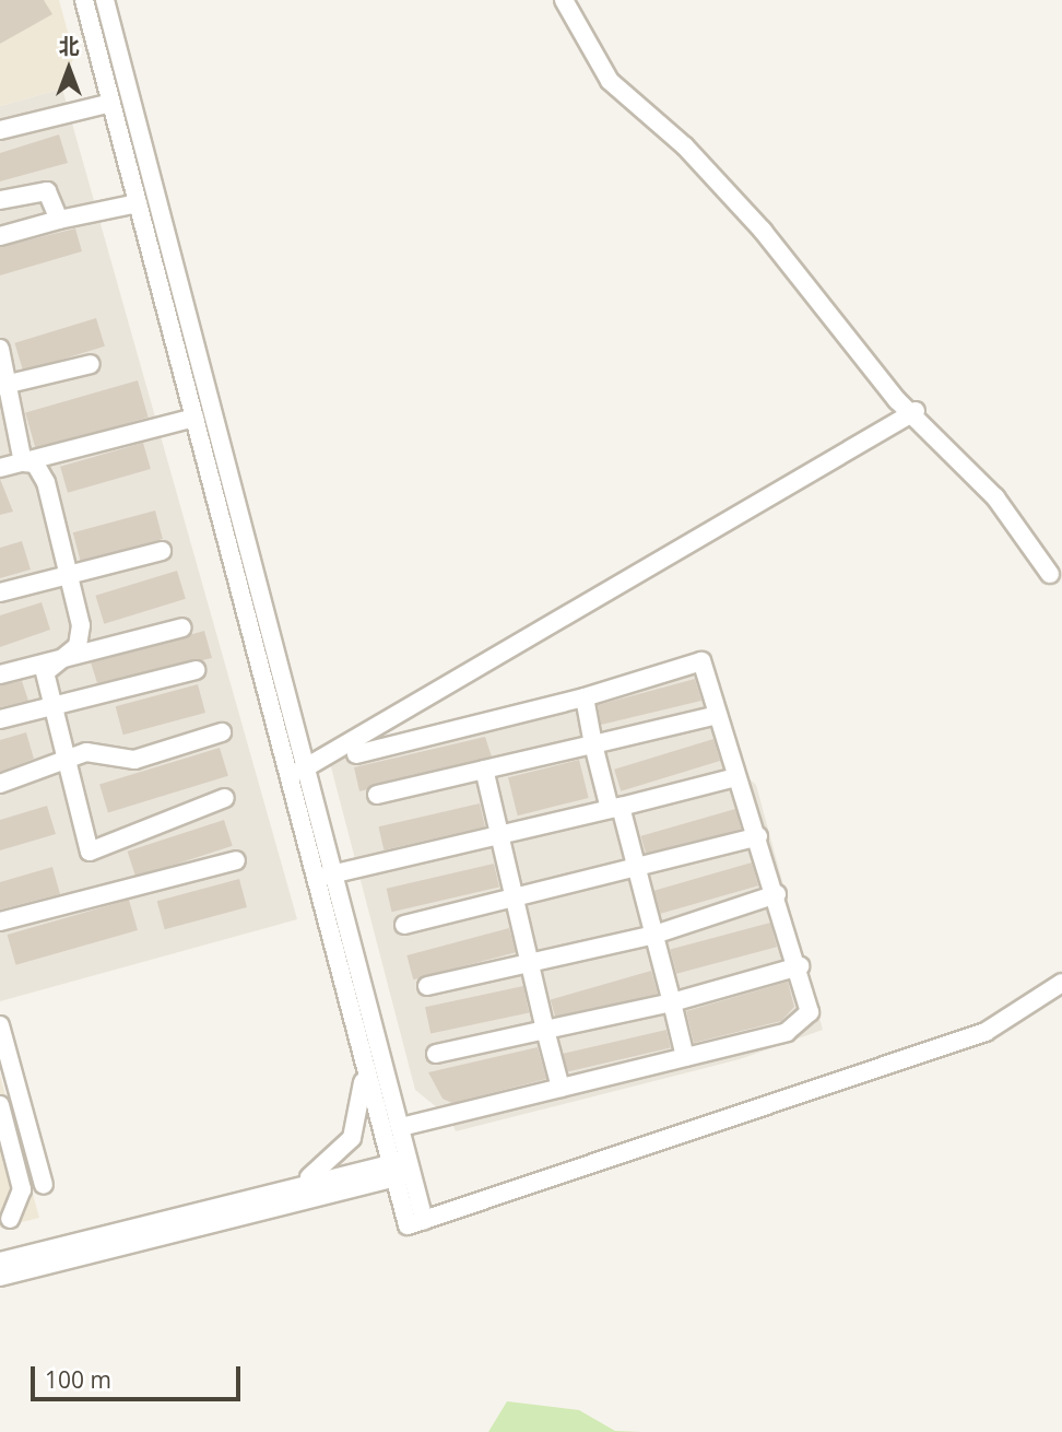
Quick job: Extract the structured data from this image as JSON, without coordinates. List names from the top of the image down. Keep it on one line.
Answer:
{"scale_bar":"100 m","north":"top"}
